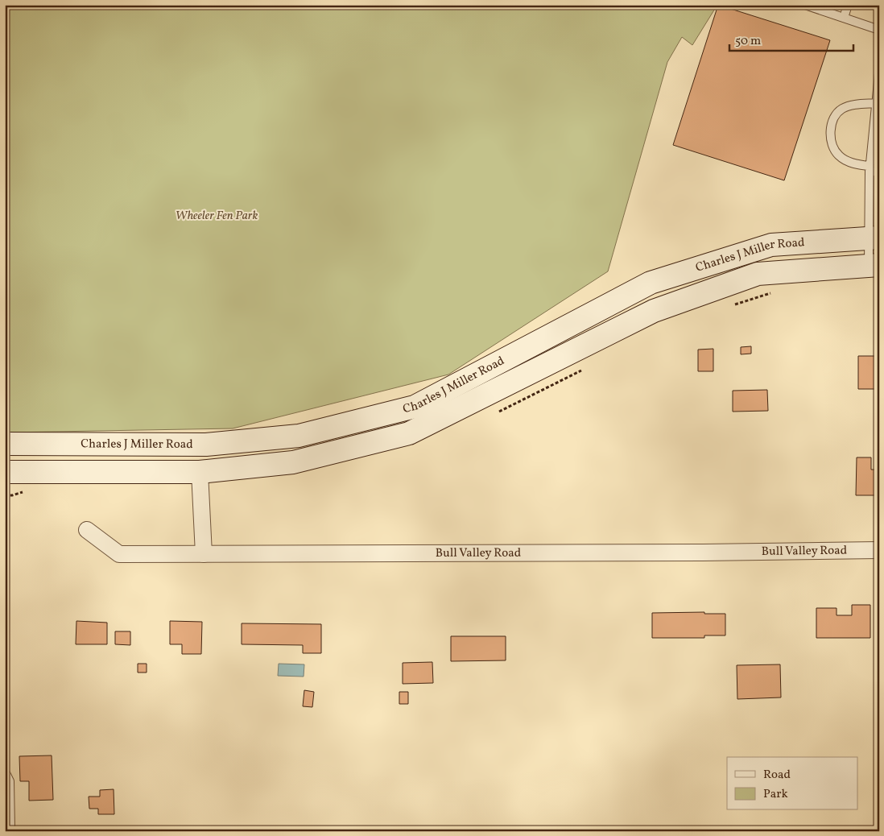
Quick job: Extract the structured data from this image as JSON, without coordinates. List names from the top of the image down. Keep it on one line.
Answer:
{"streets":{"street":["Charles J Miller Road","Bull Valley Road"]},"parks":["Wheeler Fen Park"],"legend":["Road","Park"],"scale_bar":"50 m"}
